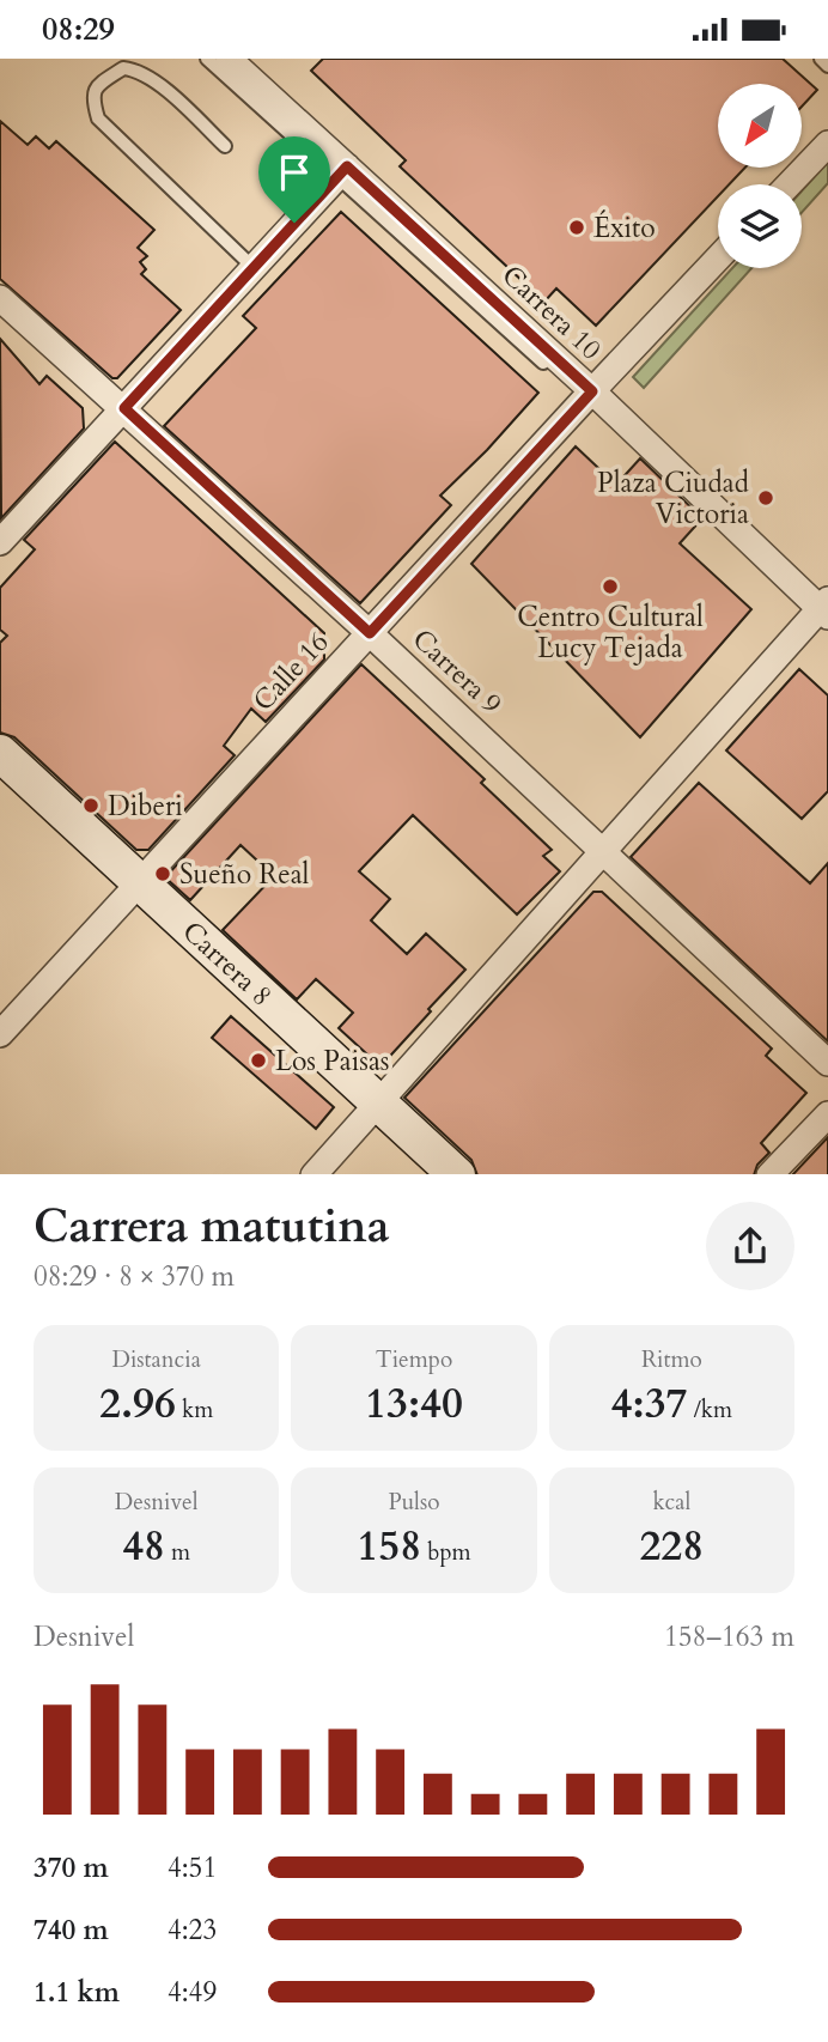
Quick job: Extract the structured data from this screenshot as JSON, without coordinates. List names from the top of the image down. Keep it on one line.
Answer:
{"streets":{"main road":["Carrera 8"],"street":["Carrera 10","Calle 16","Carrera 9"]},"crossings":[["Carrera 10","Calle 16"],["Calle 16","Carrera 9"],["Calle 16","Carrera 8"]],"places":["Éxito","Plaza Ciudad Victoria","Centro Cultural Lucy Tejada","Diberi","Sueño Real","Los Paisas"],"north":"bottom left","page":{"status":"08:29","heading":["Carrera matutina","08:29 · 8 × 370 m"],"stats":[["Distancia","2.96 km"],["Tiempo","13:40"],["Ritmo","4:37 /km"],["Desnivel","48 m"],["Pulso","158 bpm"],["kcal","228"]],"chart":["Desnivel","158–163 m"],"list":[{"name":"370 m","note":"4:51"},{"name":"740 m","note":"4:23"},{"name":"1.1 km","note":"4:49"}]}}
